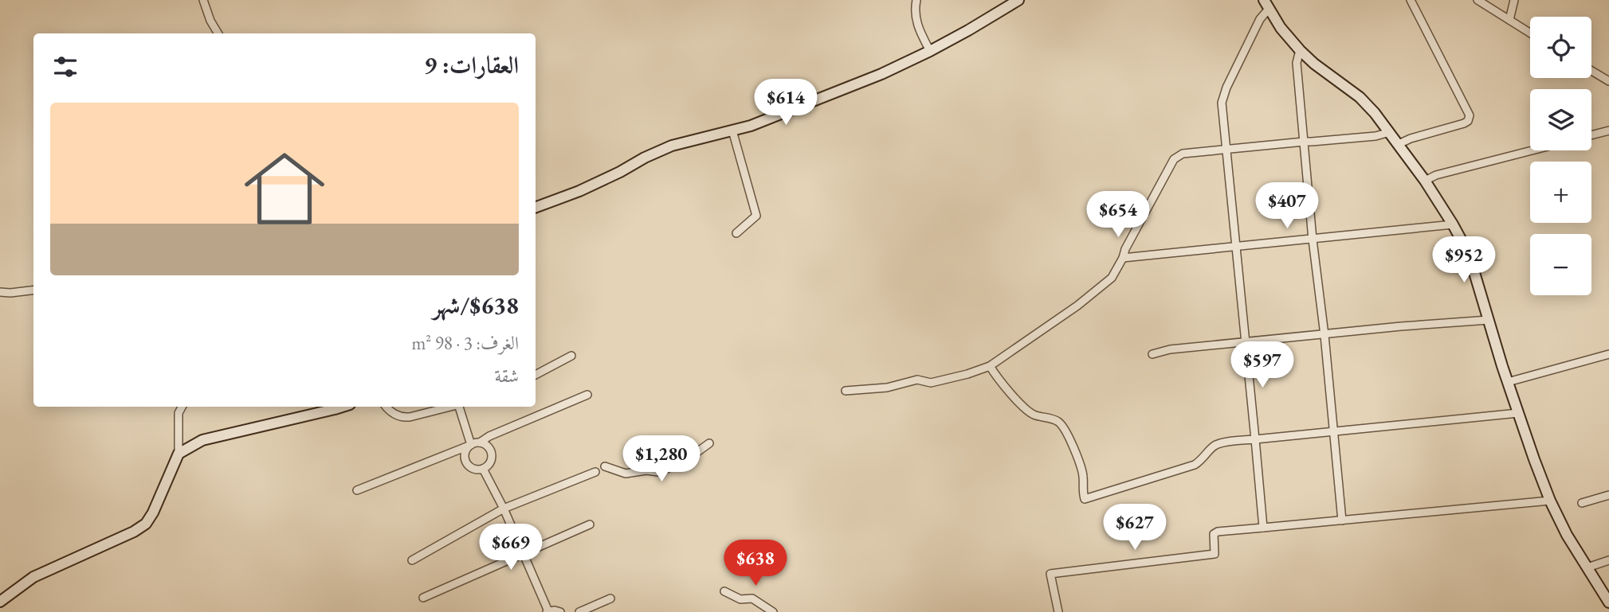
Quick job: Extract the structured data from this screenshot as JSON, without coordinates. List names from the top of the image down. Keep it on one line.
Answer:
{"page":{"map_buttons":["+","−"],"heading":"العقارات: 9","price":["$614","$407","$654","$952","$597","$1,280","$627","$669","$638"],"list":[{"name":"$638/شهر","note":"الغرف: 3 · 98 m² · شقة"}]}}
